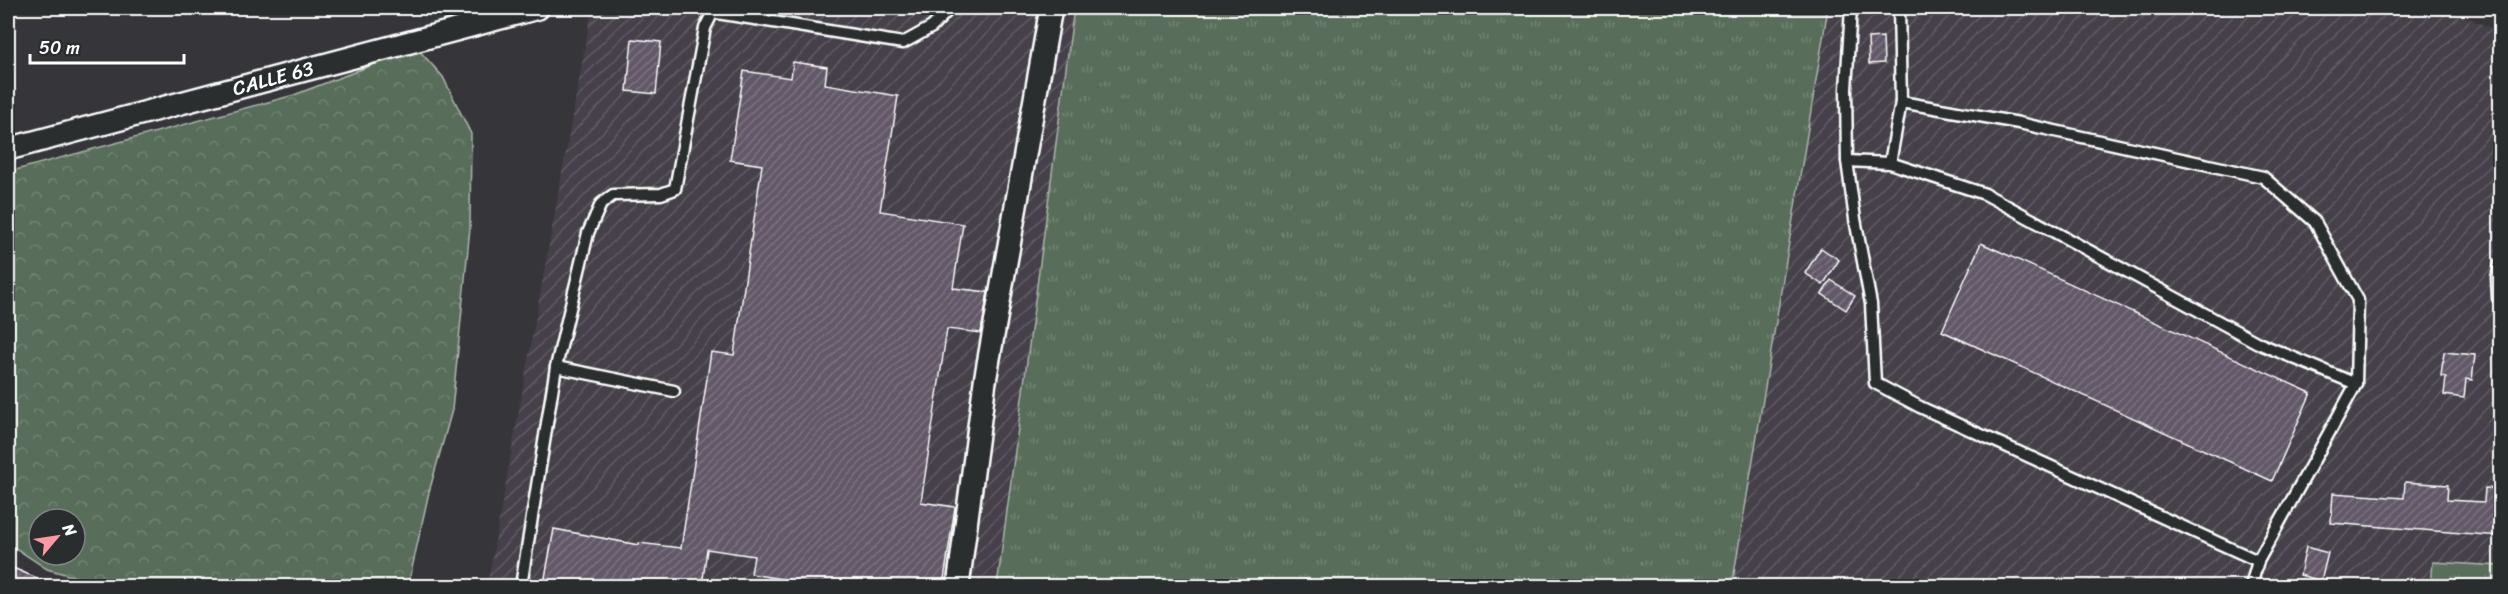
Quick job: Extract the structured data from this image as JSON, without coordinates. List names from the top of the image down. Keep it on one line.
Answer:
{"streets":{"street":["CALLE 63"]},"scale_bar":"50 m","north":"top right"}
